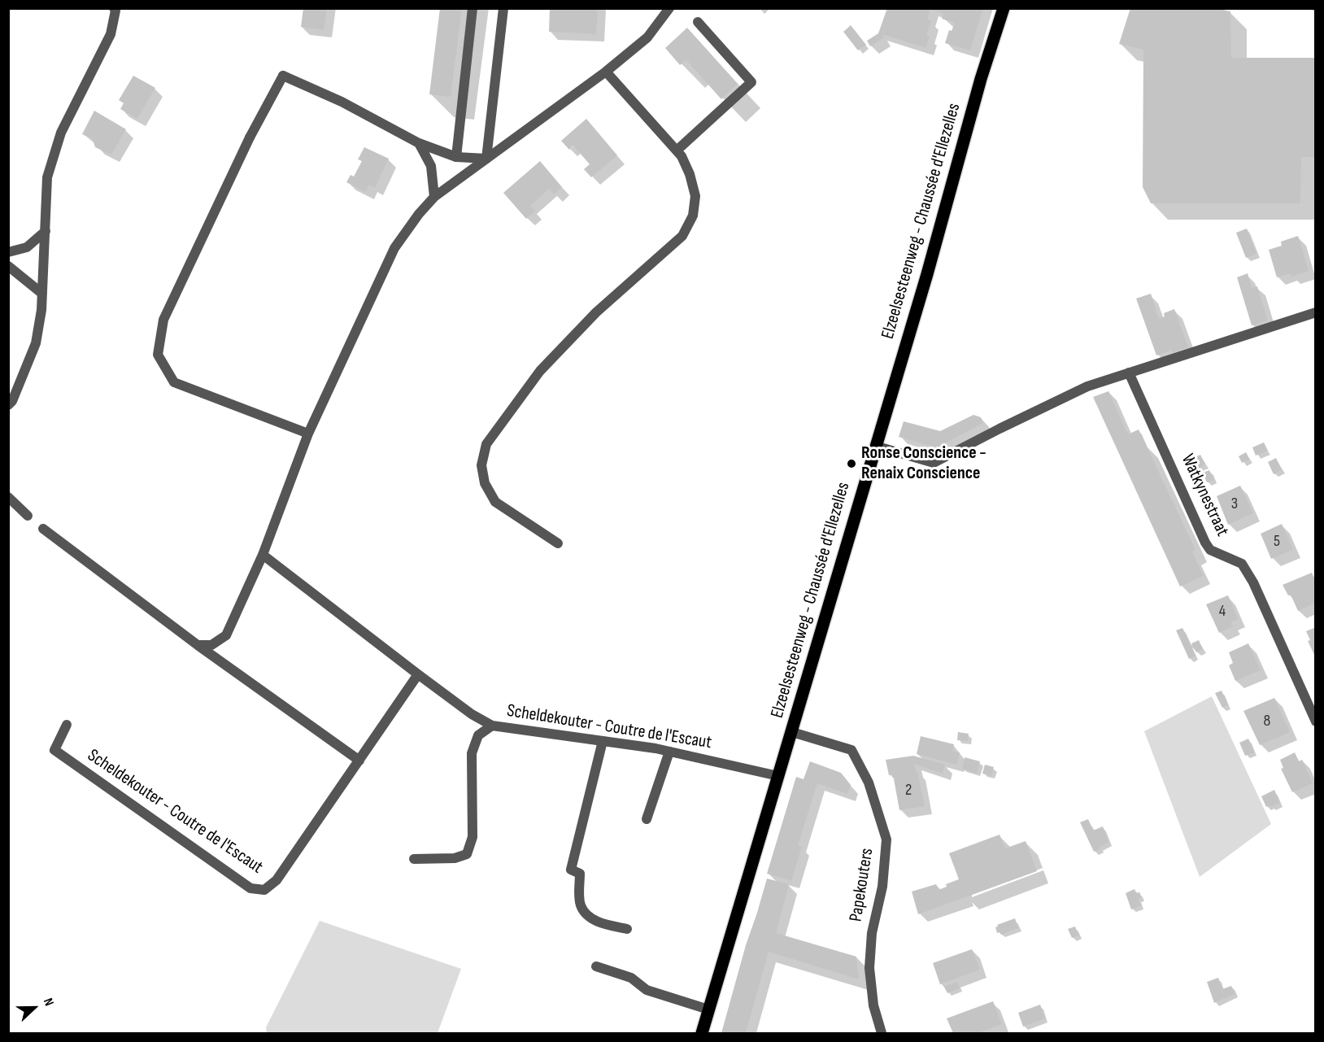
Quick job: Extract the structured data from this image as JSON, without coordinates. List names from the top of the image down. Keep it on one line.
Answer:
{"streets":{"main road":["Elzeelsesteenweg - Chaussée d'Ellezelles"],"street":["Watkynestraat","Scheldekouter - Coutre de l'Escaut","Papekouters"]},"crossings":[["Elzeelsesteenweg - Chaussée d'Ellezelles","Scheldekouter - Coutre de l'Escaut"],["Elzeelsesteenweg - Chaussée d'Ellezelles","Papekouters"]],"places":["Ronse Conscience - Renaix Conscience"],"house_numbers":["3","5","4","8","2"],"north":"right"}
